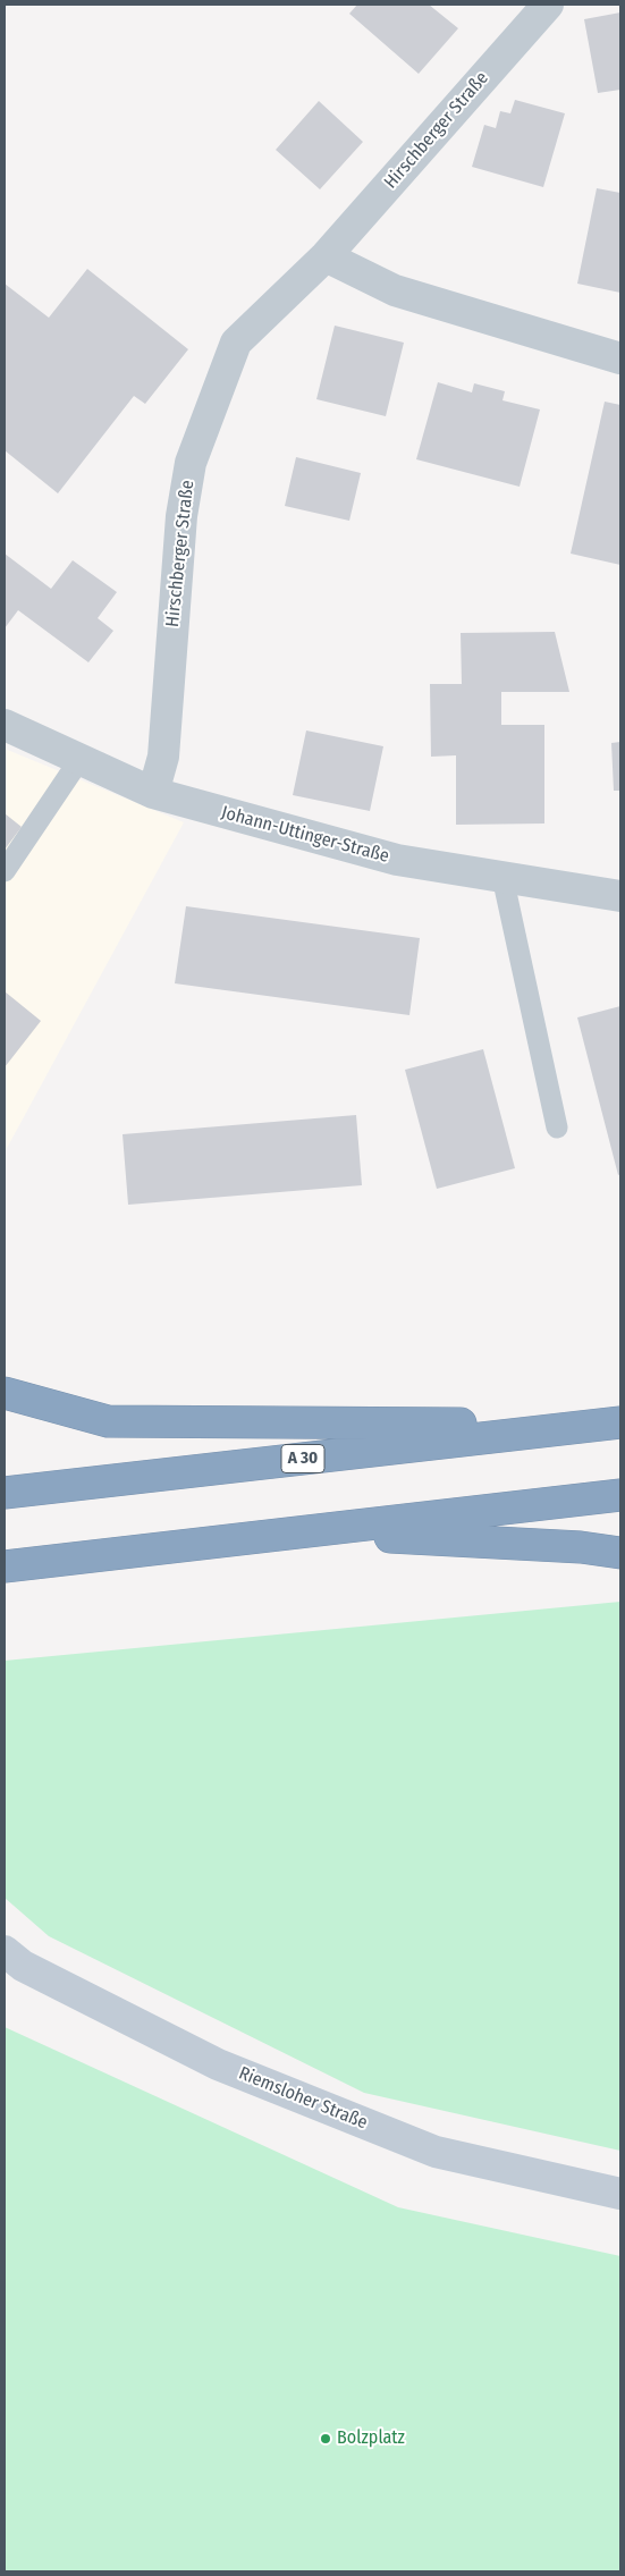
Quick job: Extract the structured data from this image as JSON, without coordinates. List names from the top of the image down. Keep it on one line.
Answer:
{"streets":{"highway":["A 30"],"main road":["Riemsloher Straße"],"street":["Hirschberger Straße","Johann-Uttinger-Straße"]},"crossings":[["Hirschberger Straße","Johann-Uttinger-Straße"]],"places":["Bolzplatz"]}
